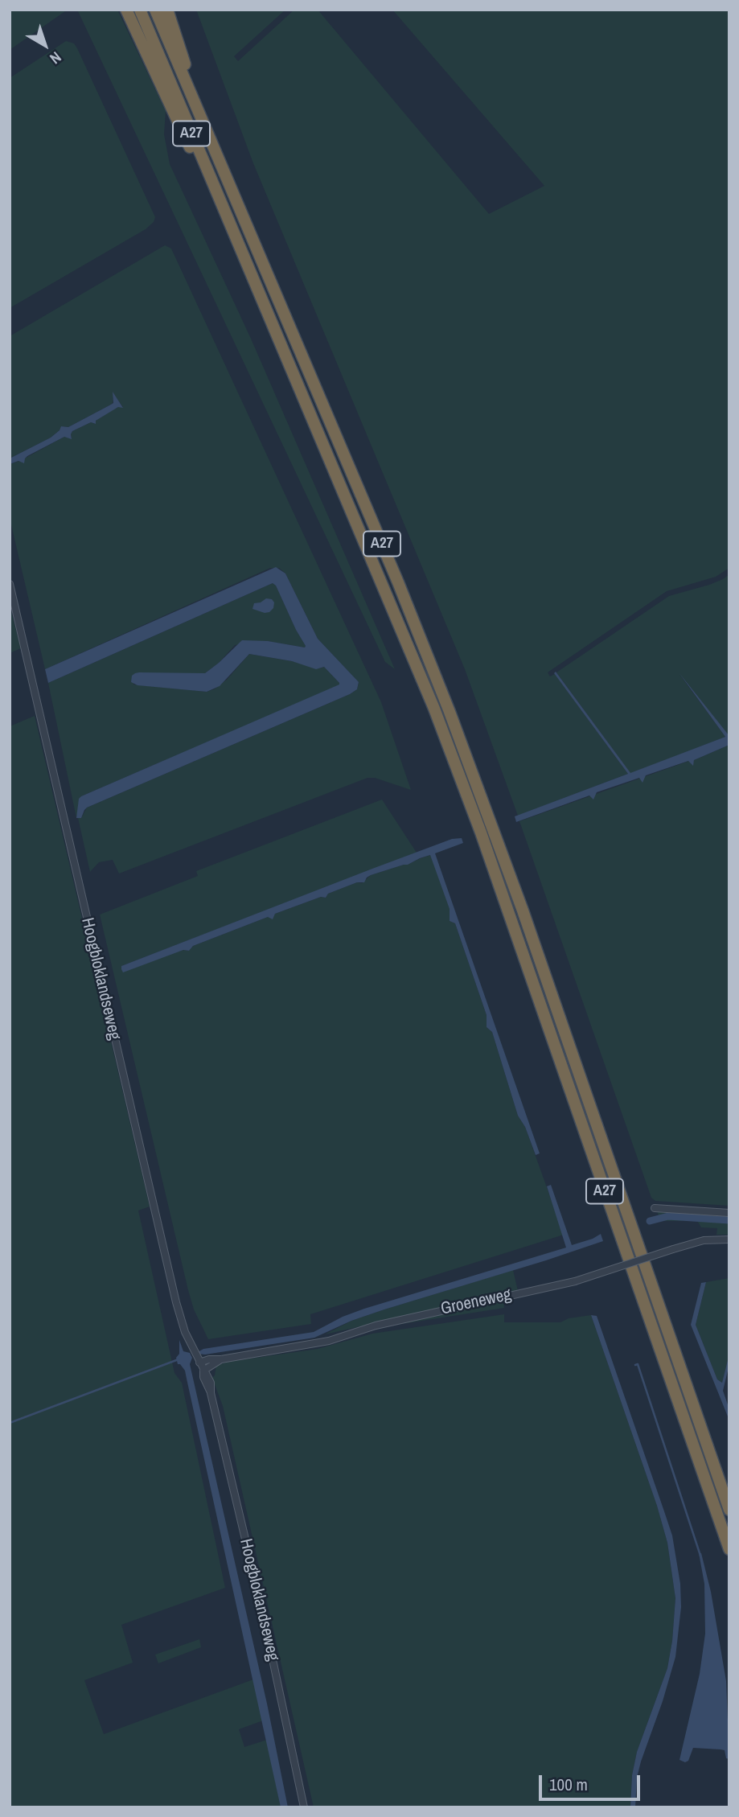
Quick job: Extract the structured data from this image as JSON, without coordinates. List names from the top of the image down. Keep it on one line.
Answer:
{"streets":{"highway":["A27"],"street":["Hoogbloklandseweg","Groeneweg"]},"crossings":[["Hoogbloklandseweg","Groeneweg"]],"scale_bar":"100 m","north":"bottom right"}
